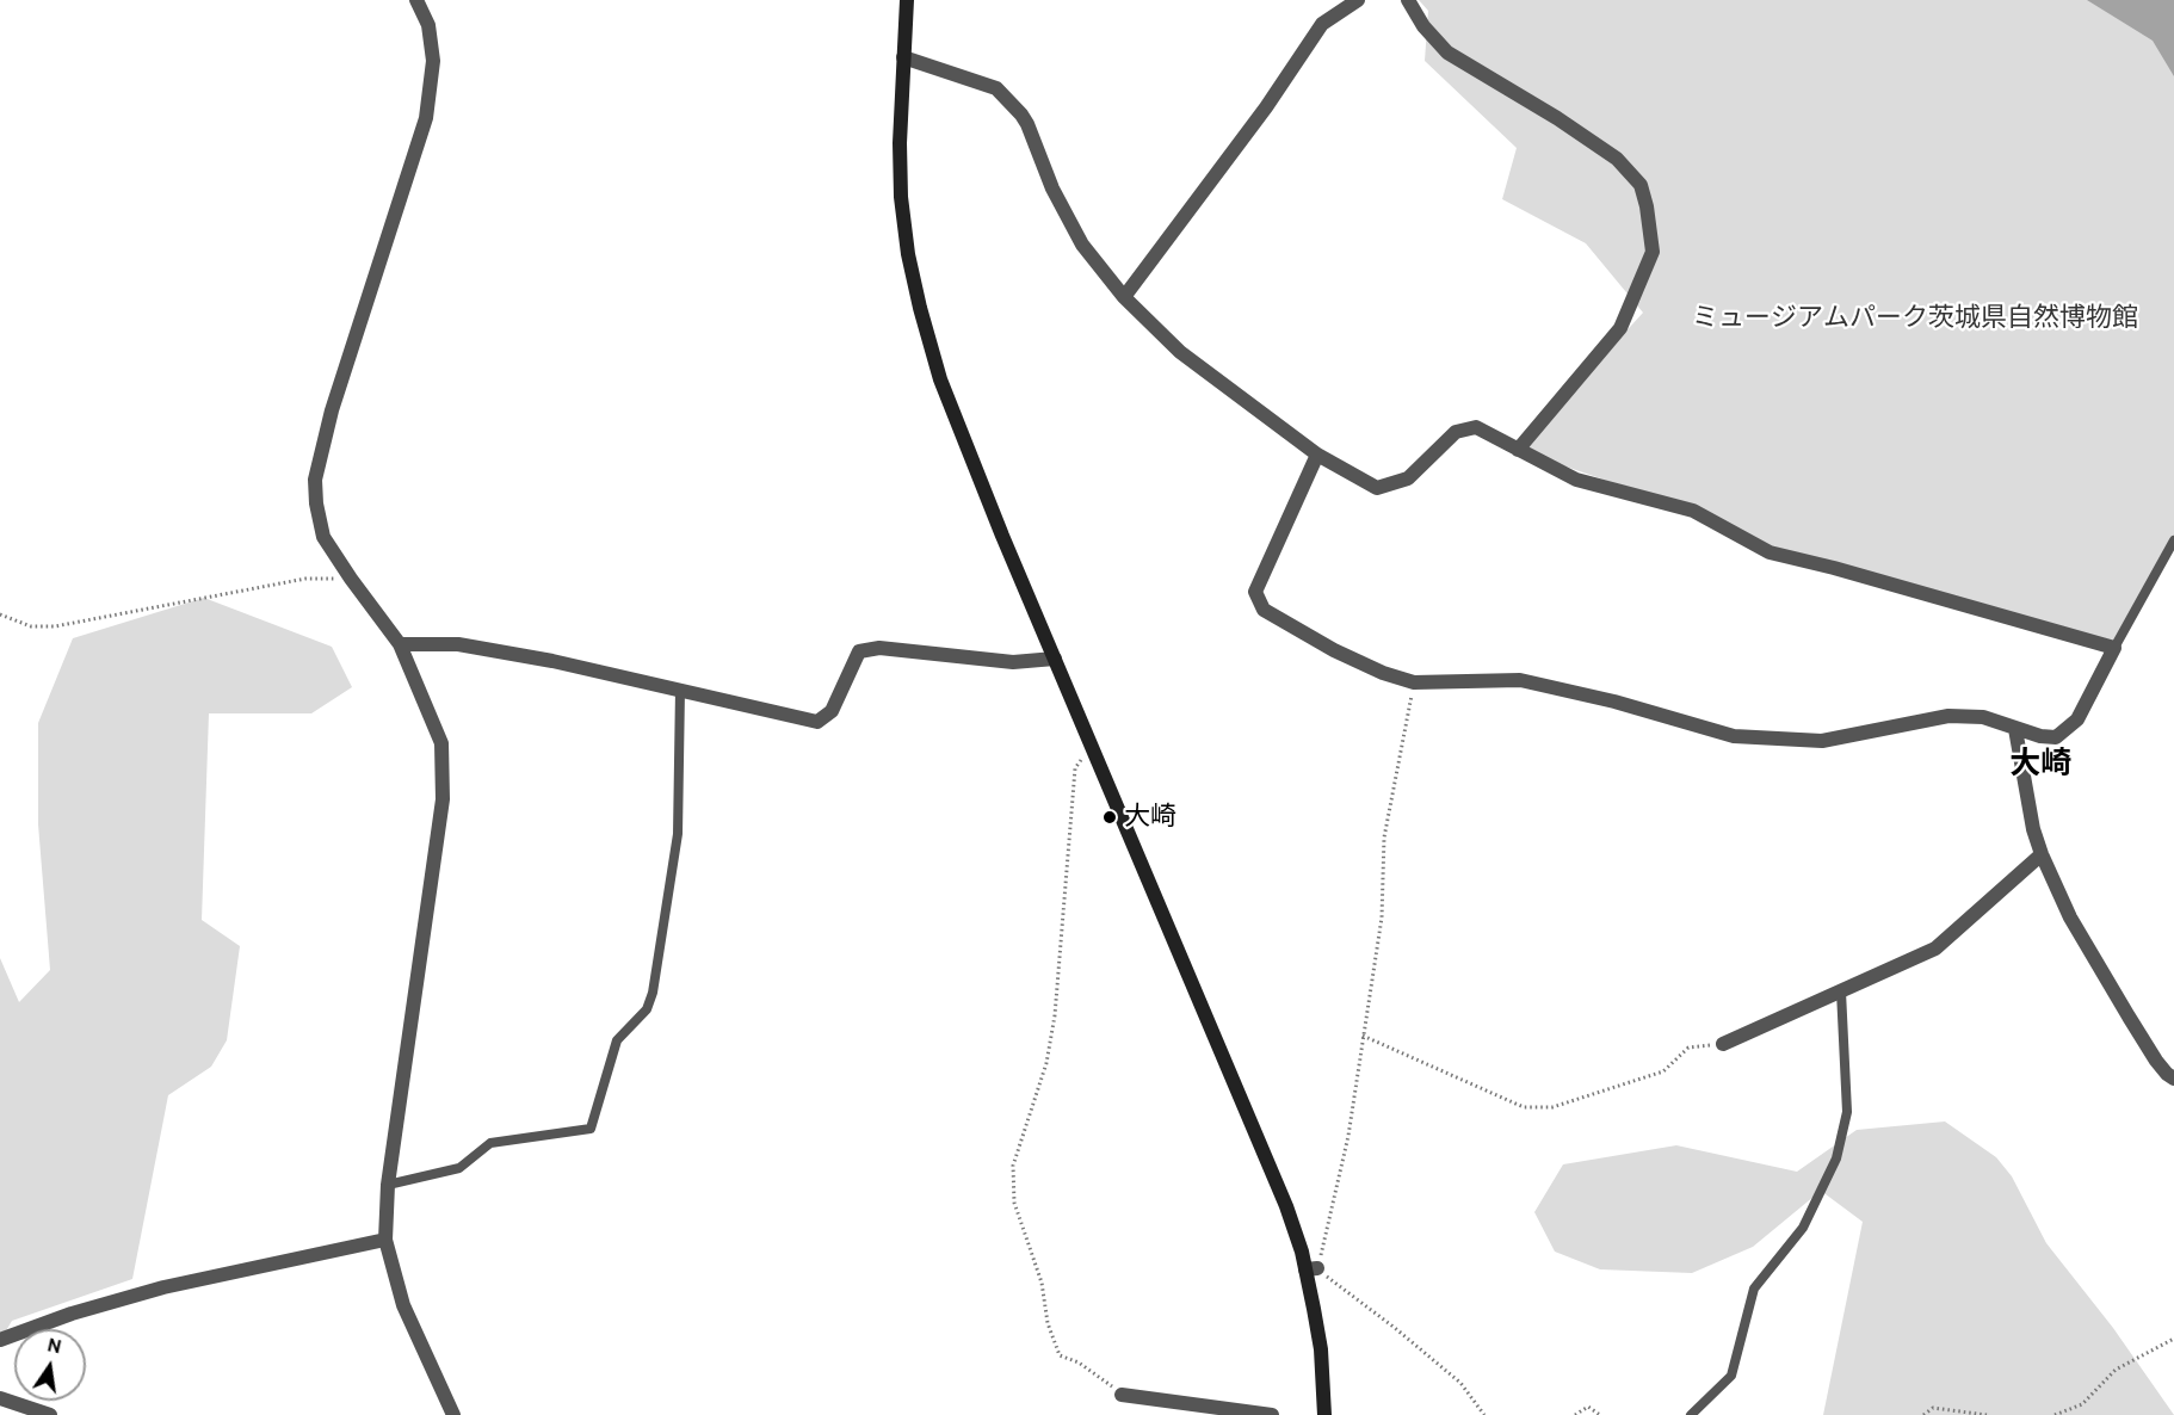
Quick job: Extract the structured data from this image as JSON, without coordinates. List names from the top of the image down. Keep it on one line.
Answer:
{"districts":["大崎"],"parks":["ミュージアムパーク茨城県自然博物館"],"places":["大崎"],"north":"top"}
